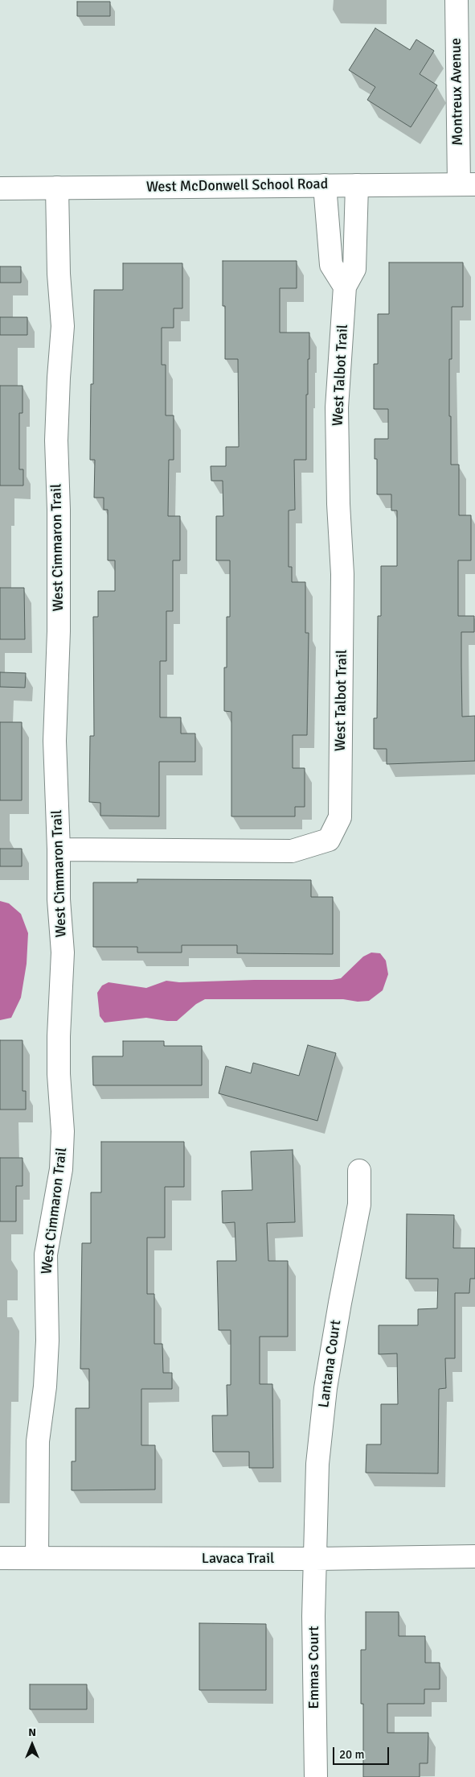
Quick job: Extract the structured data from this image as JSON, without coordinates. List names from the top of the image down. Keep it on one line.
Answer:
{"streets":{"street":["Montreux Avenue","West McDonwell School Road","West Talbot Trail","West Cimmaron Trail","Lantana Court","Lavaca Trail","Emmas Court"]},"crossings":[["Montreux Avenue","West McDonwell School Road"],["West McDonwell School Road","West Talbot Trail"],["West McDonwell School Road","West Cimmaron Trail"],["West Talbot Trail","West Cimmaron Trail"],["West Cimmaron Trail","Lavaca Trail"],["Lantana Court","Lavaca Trail"],["Lantana Court","Emmas Court"],["Lavaca Trail","Emmas Court"]],"scale_bar":"20 m","north":"top"}
